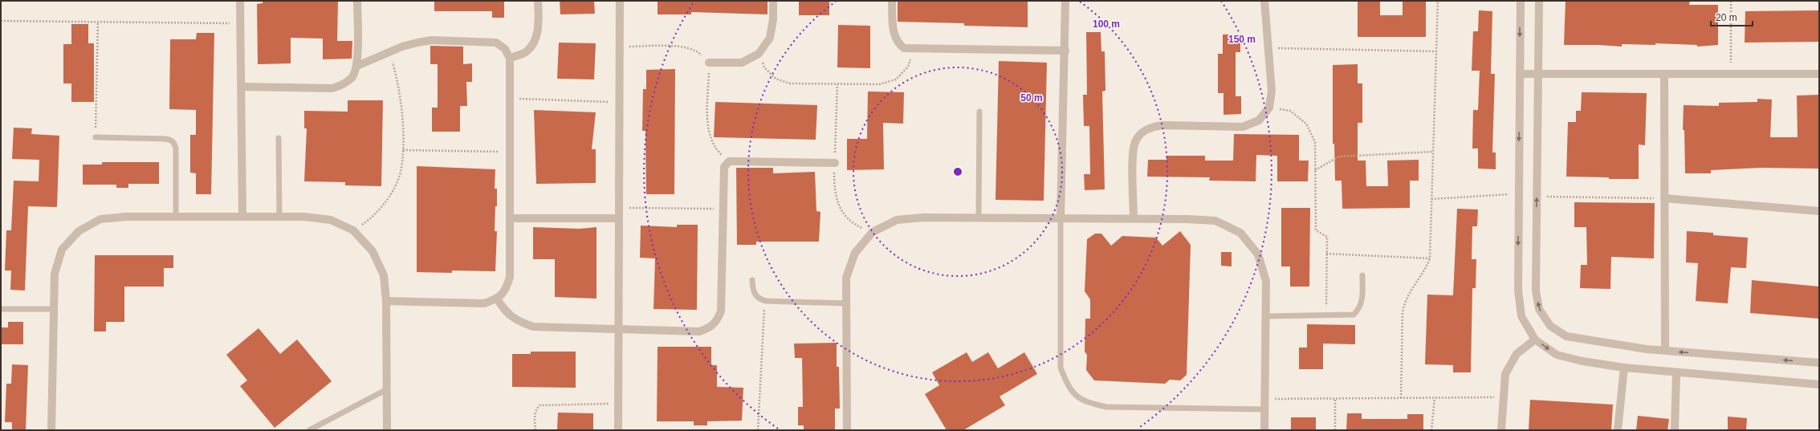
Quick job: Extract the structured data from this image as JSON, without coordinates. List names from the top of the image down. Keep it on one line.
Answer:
{"scale_bar":"20 m","rings":["100 m","150 m","50 m"]}
